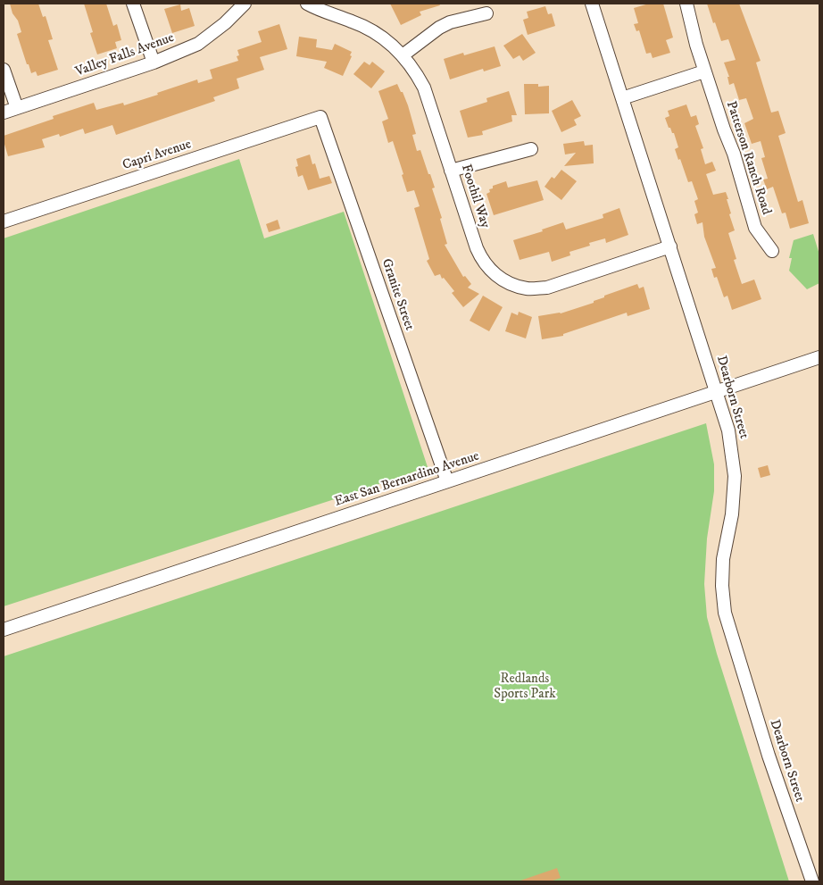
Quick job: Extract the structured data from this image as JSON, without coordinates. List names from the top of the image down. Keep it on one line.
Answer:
{"streets":{"street":["Valley Falls Avenue","Capri Avenue","Patterson Ranch Road","Foothil Way","Granite Street","Dearborn Street","East San Bernardino Avenue"]},"crossings":[["Capri Avenue","Granite Street"],["Foothil Way","Dearborn Street"],["Granite Street","East San Bernardino Avenue"],["Dearborn Street","East San Bernardino Avenue"]],"parks":["Redlands Sports Park"]}
